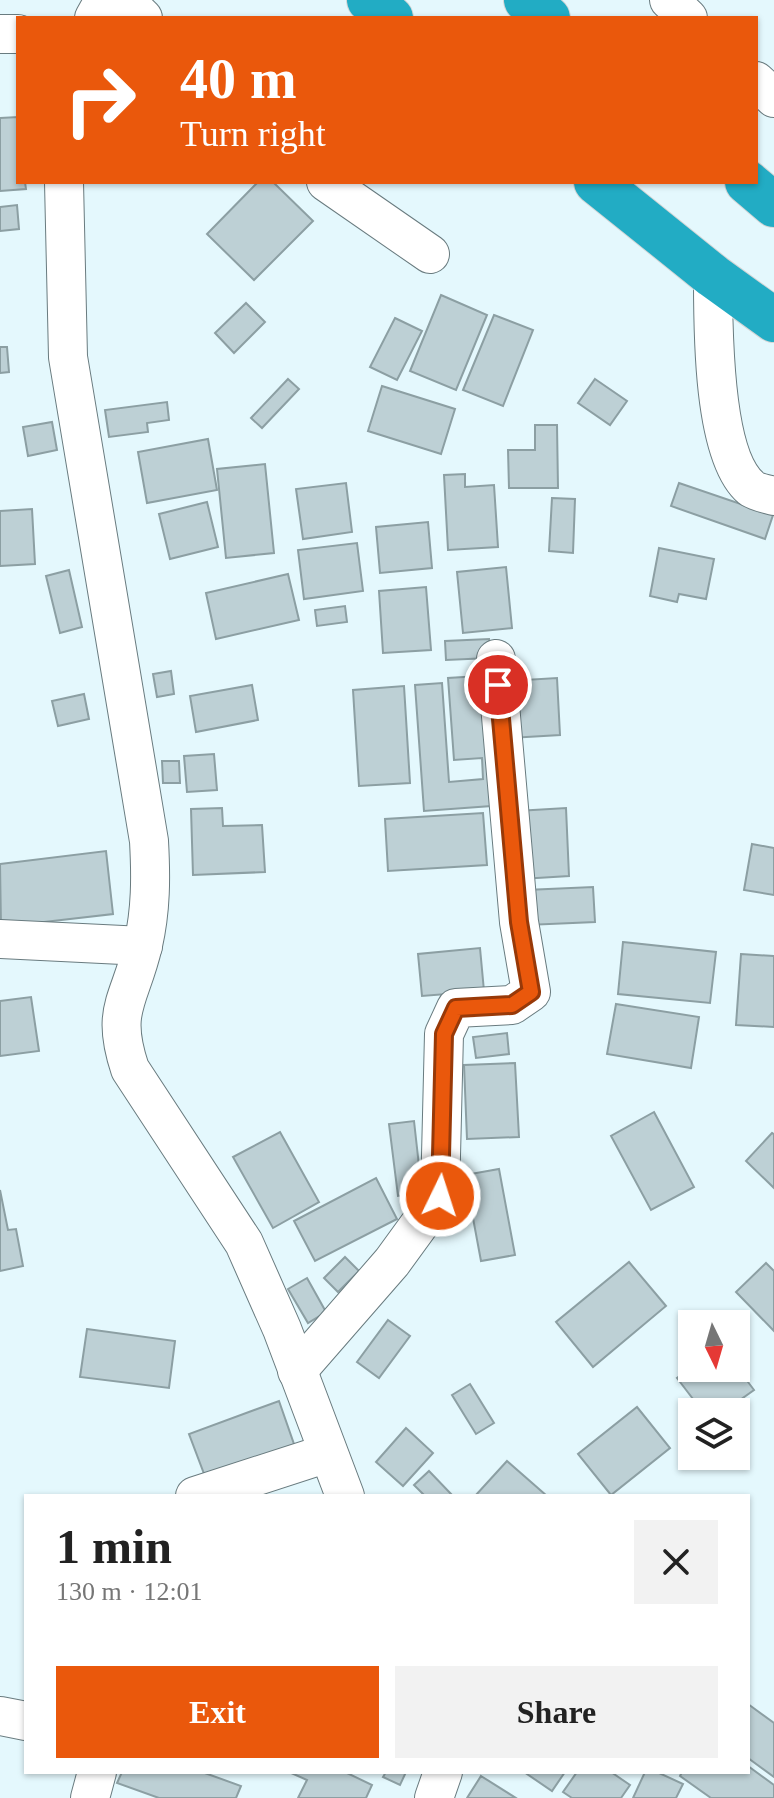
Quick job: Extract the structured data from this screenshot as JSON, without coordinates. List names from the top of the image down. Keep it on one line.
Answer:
{"north":"bottom","page":{"turn":["40 m","Turn right"],"heading":["1 min","130 m · 12:01"],"buttons":["Exit","Share"]}}
